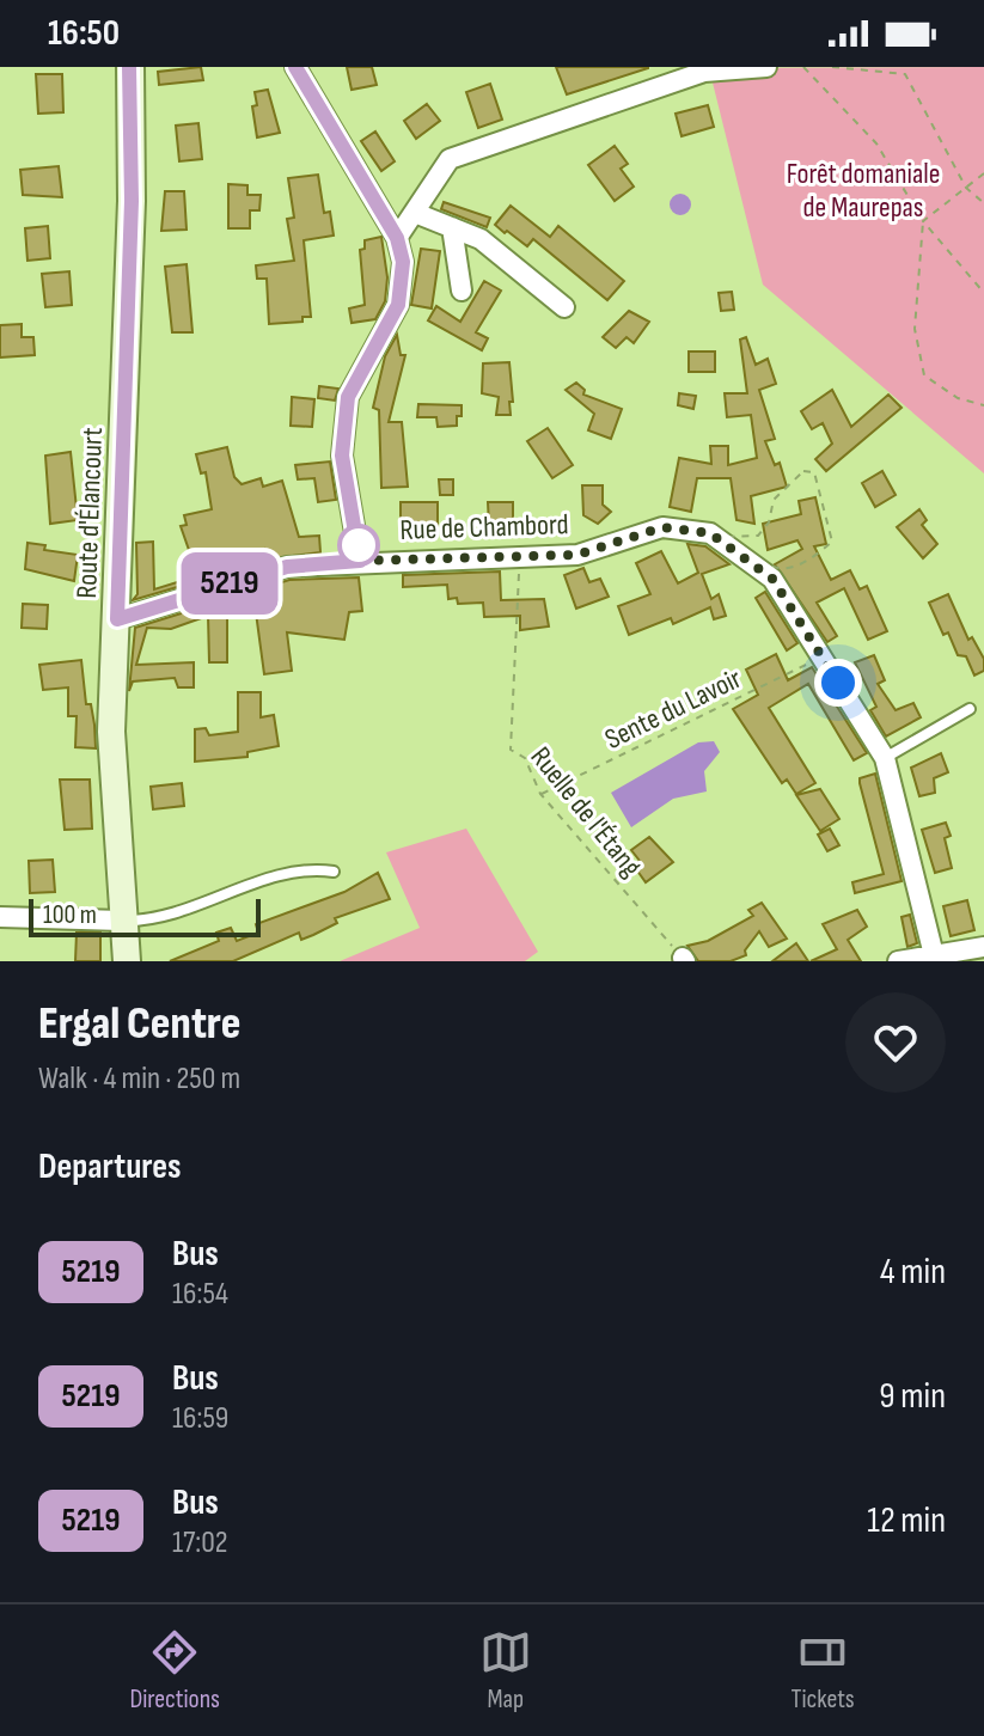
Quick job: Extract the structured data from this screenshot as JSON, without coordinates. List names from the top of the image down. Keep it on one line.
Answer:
{"streets":{"street":["Route d'Élancourt","Rue de Chambord"],"path":["Sente du Lavoir","Ruelle de l'Étang"]},"crossings":[["Route d'Élancourt","Rue de Chambord"],["Rue de Chambord","Sente du Lavoir"],["Rue de Chambord","Ruelle de l'Étang"],["Sente du Lavoir","Ruelle de l'Étang"]],"parks":["Forêt domaniale de Maurepas"],"lines":["bus line 5219"],"scale_bar":"100 m","page":{"status":"16:50","on_map":"5219","scale":"100 m","heading":[["Ergal Centre","Walk · 4 min · 250 m"],"Departures"],"list":[{"mark":"5219","name":"Bus","note":"16:54","value":"4 min"},{"mark":"5219","name":"Bus","note":"16:59","value":"9 min"},{"mark":"5219","name":"Bus","note":"17:02","value":"12 min"}],"tabs":["Directions","Map","Tickets"]}}
